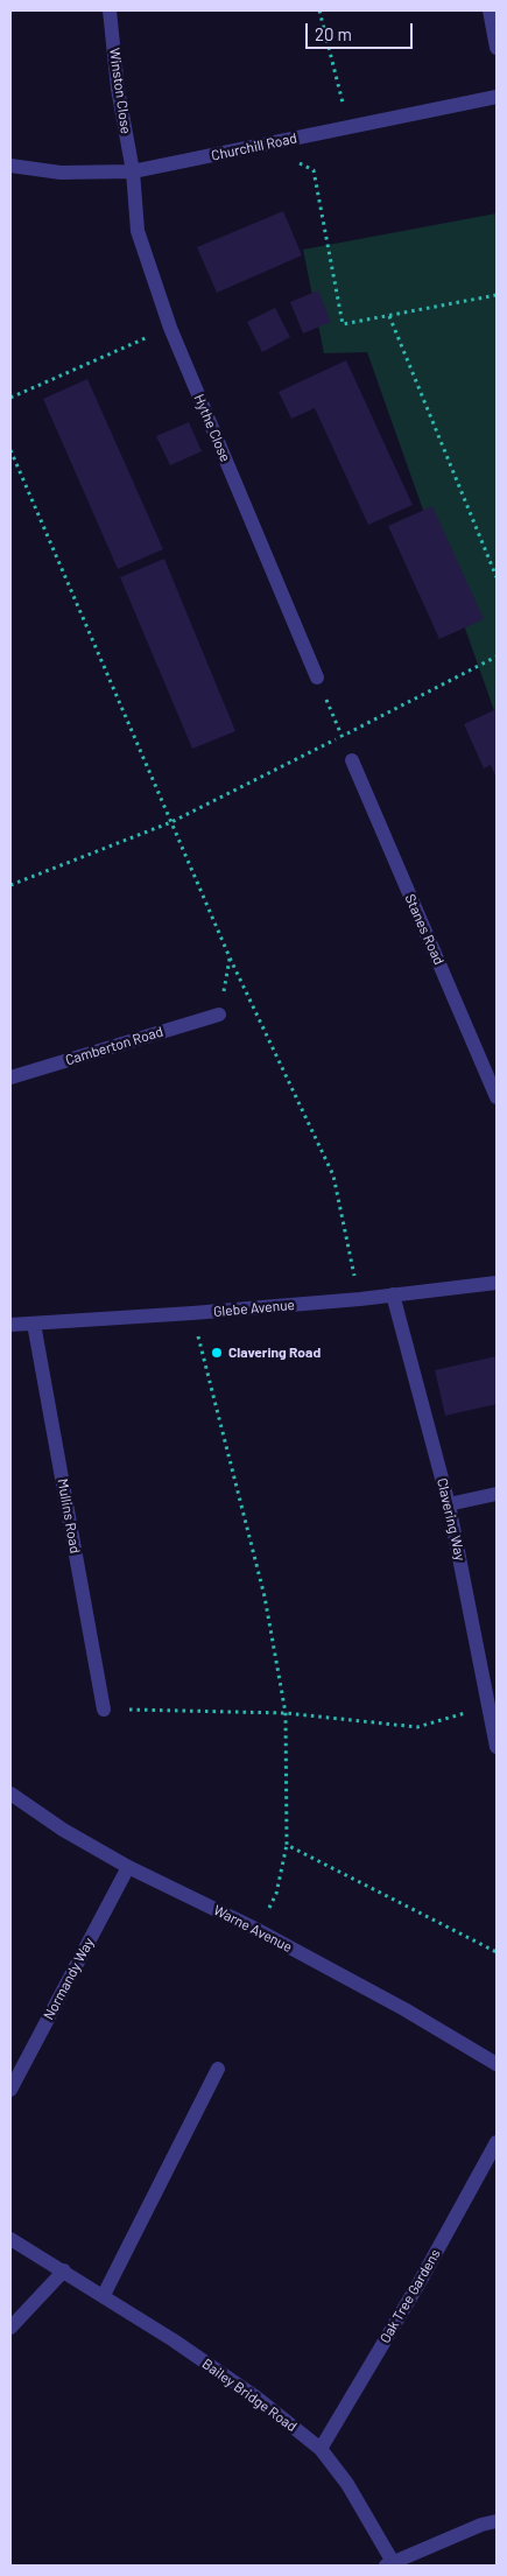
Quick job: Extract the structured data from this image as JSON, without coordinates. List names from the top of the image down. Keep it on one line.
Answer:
{"streets":{"street":["Winston Close","Churchill Road","Hythe Close","Stanes Road","Camberton Road","Glebe Avenue","Mullins Road","Clavering Way","Warne Avenue","Normandy Way","Oak Tree Gardens","Bailey Bridge Road"]},"crossings":[["Winston Close","Churchill Road"],["Winston Close","Hythe Close"],["Churchill Road","Hythe Close"],["Glebe Avenue","Mullins Road"],["Glebe Avenue","Clavering Way"],["Warne Avenue","Normandy Way"],["Oak Tree Gardens","Bailey Bridge Road"]],"places":["Clavering Road"],"scale_bar":"20 m"}
